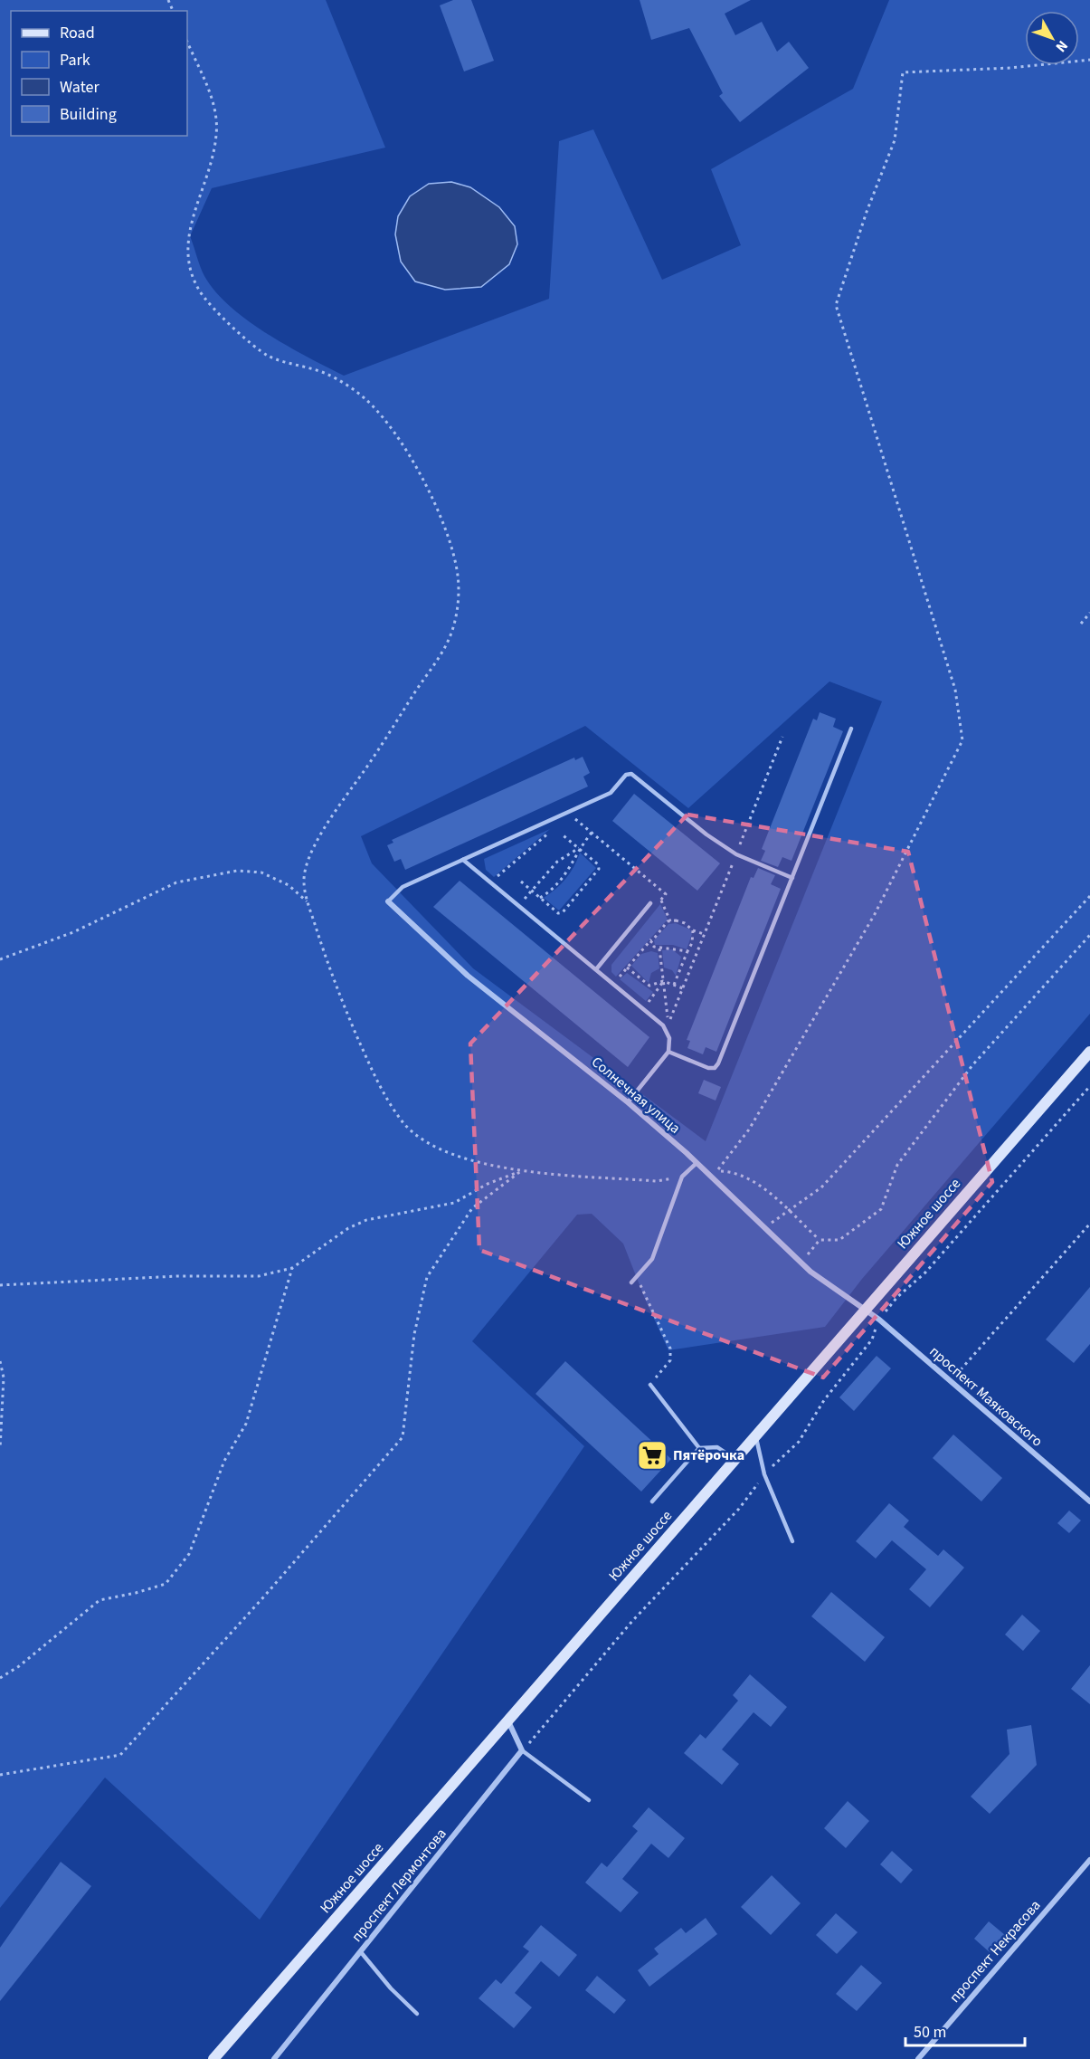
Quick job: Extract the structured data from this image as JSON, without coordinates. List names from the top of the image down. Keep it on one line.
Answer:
{"streets":{"street":["Солнечная улица","Южное шоссе","проспект Маяковского","проспект Лермонтова","проспект Некрасова"]},"crossings":[["Солнечная улица","Южное шоссе"],["Солнечная улица","проспект Маяковского"],["Южное шоссе","проспект Маяковского"]],"places":{"supermarket":["Пятёрочка"]},"legend":["Road","Park","Water","Building"],"scale_bar":"50 m","north":"bottom right"}
